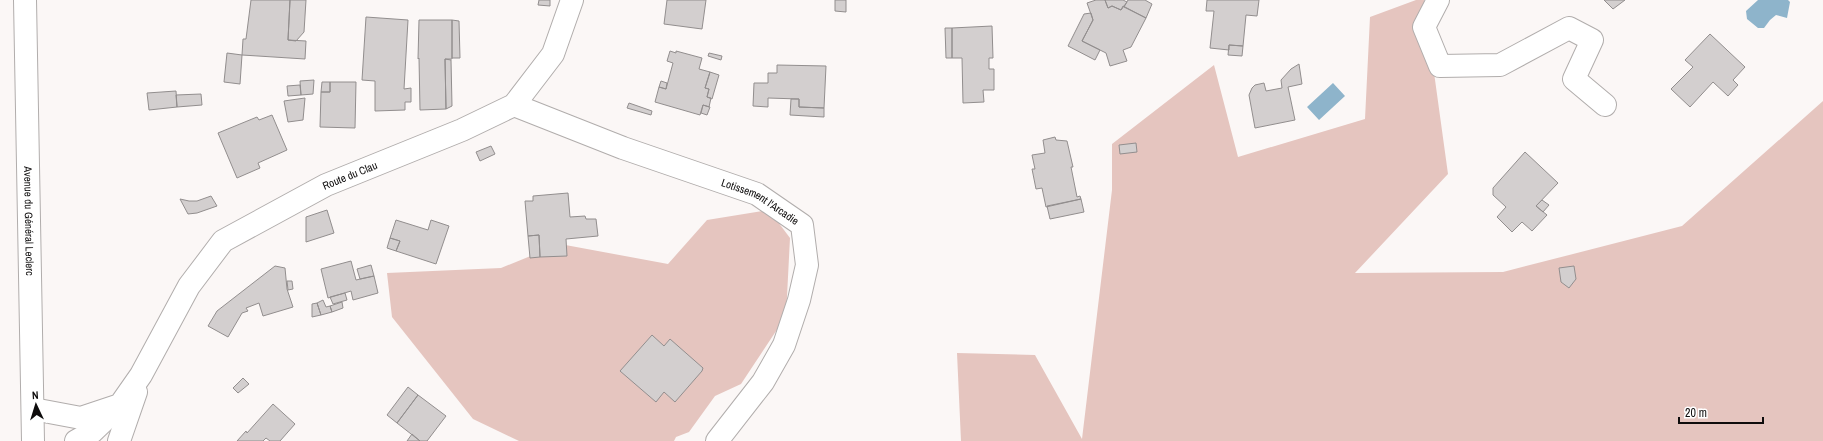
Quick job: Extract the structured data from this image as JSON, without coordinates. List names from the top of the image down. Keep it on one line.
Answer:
{"streets":{"street":["Route du Clau","Lotissement l'Arcadie","Avenue du Général Leclerc"]},"crossings":[["Route du Clau","Lotissement l'Arcadie"]],"scale_bar":"20 m","north":"top"}
